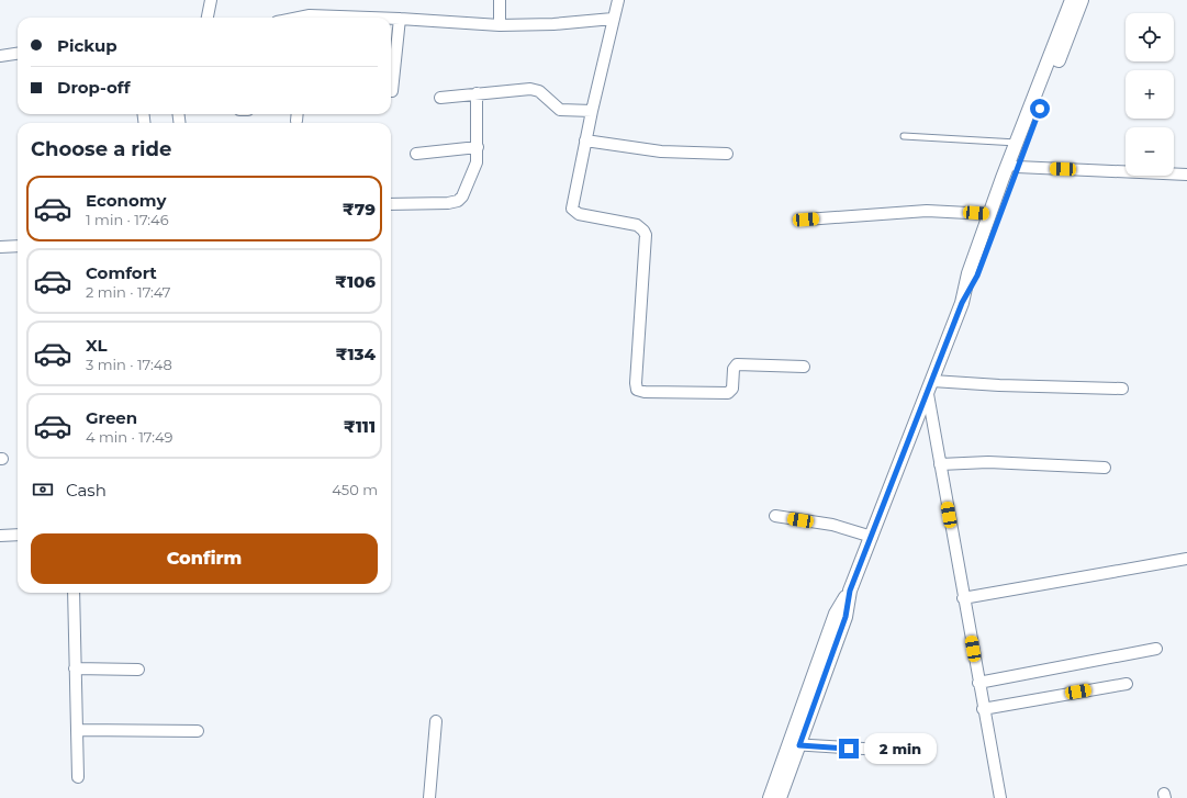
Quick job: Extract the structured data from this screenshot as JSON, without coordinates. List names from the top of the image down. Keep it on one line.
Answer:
{"page":{"map_buttons":["+","−"],"banner":["Pickup","Drop-off"],"heading":"Choose a ride","list":[{"name":"Economy","note":"1 min · 17:46","value":"₹79"},{"name":"Comfort","note":"2 min · 17:47","value":"₹106"},{"name":"XL","note":"3 min · 17:48","value":"₹134"},{"name":"Green","note":"4 min · 17:49","value":"₹111"}],"pay":["Cash","450 m"],"buttons":"Confirm","bubble":"2 min"}}
